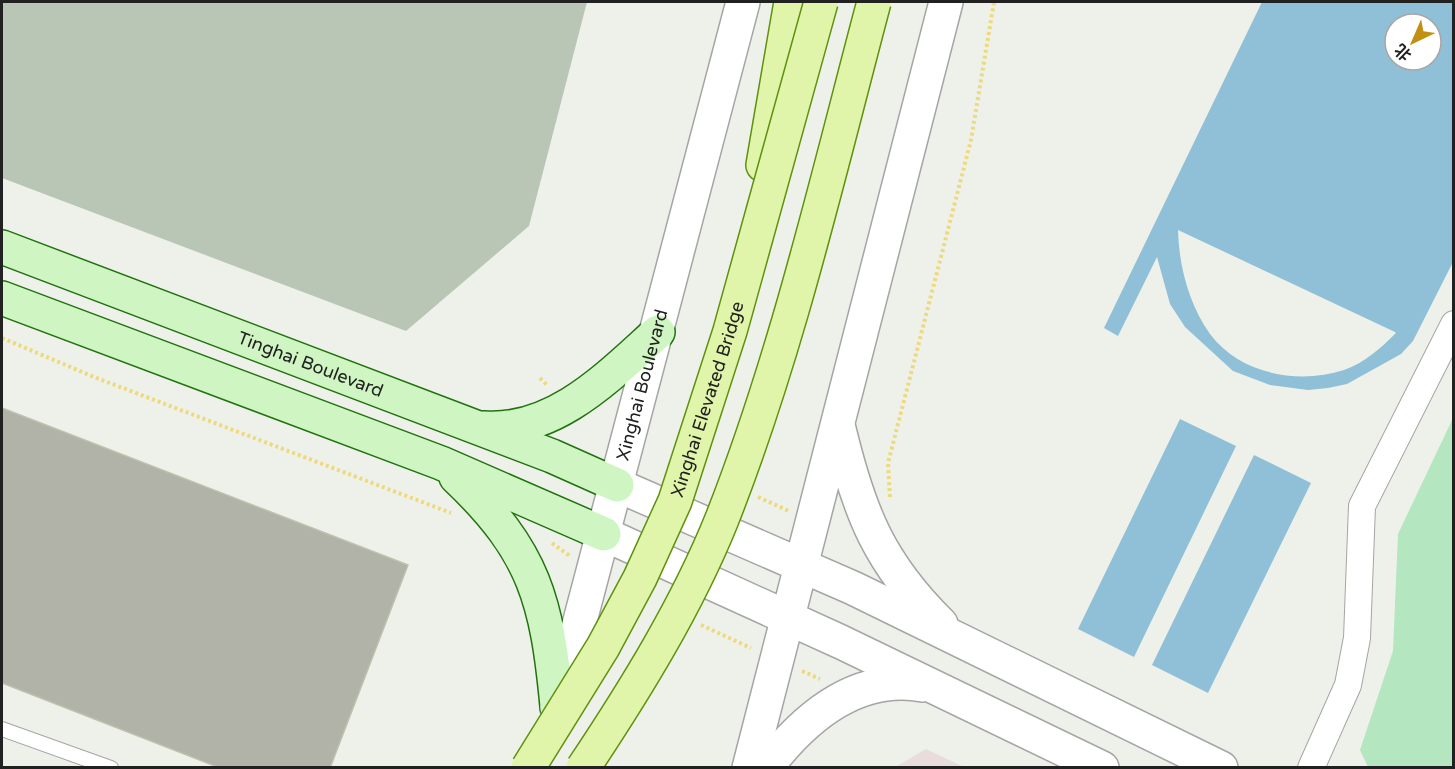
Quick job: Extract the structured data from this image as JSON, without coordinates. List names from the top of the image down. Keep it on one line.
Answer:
{"streets":{"main road":["Tinghai Boulevard","Xinghai Elevated Bridge"],"street":["Xinghai Boulevard"]},"crossings":[["Tinghai Boulevard","Xinghai Boulevard"]],"north":"bottom left"}
